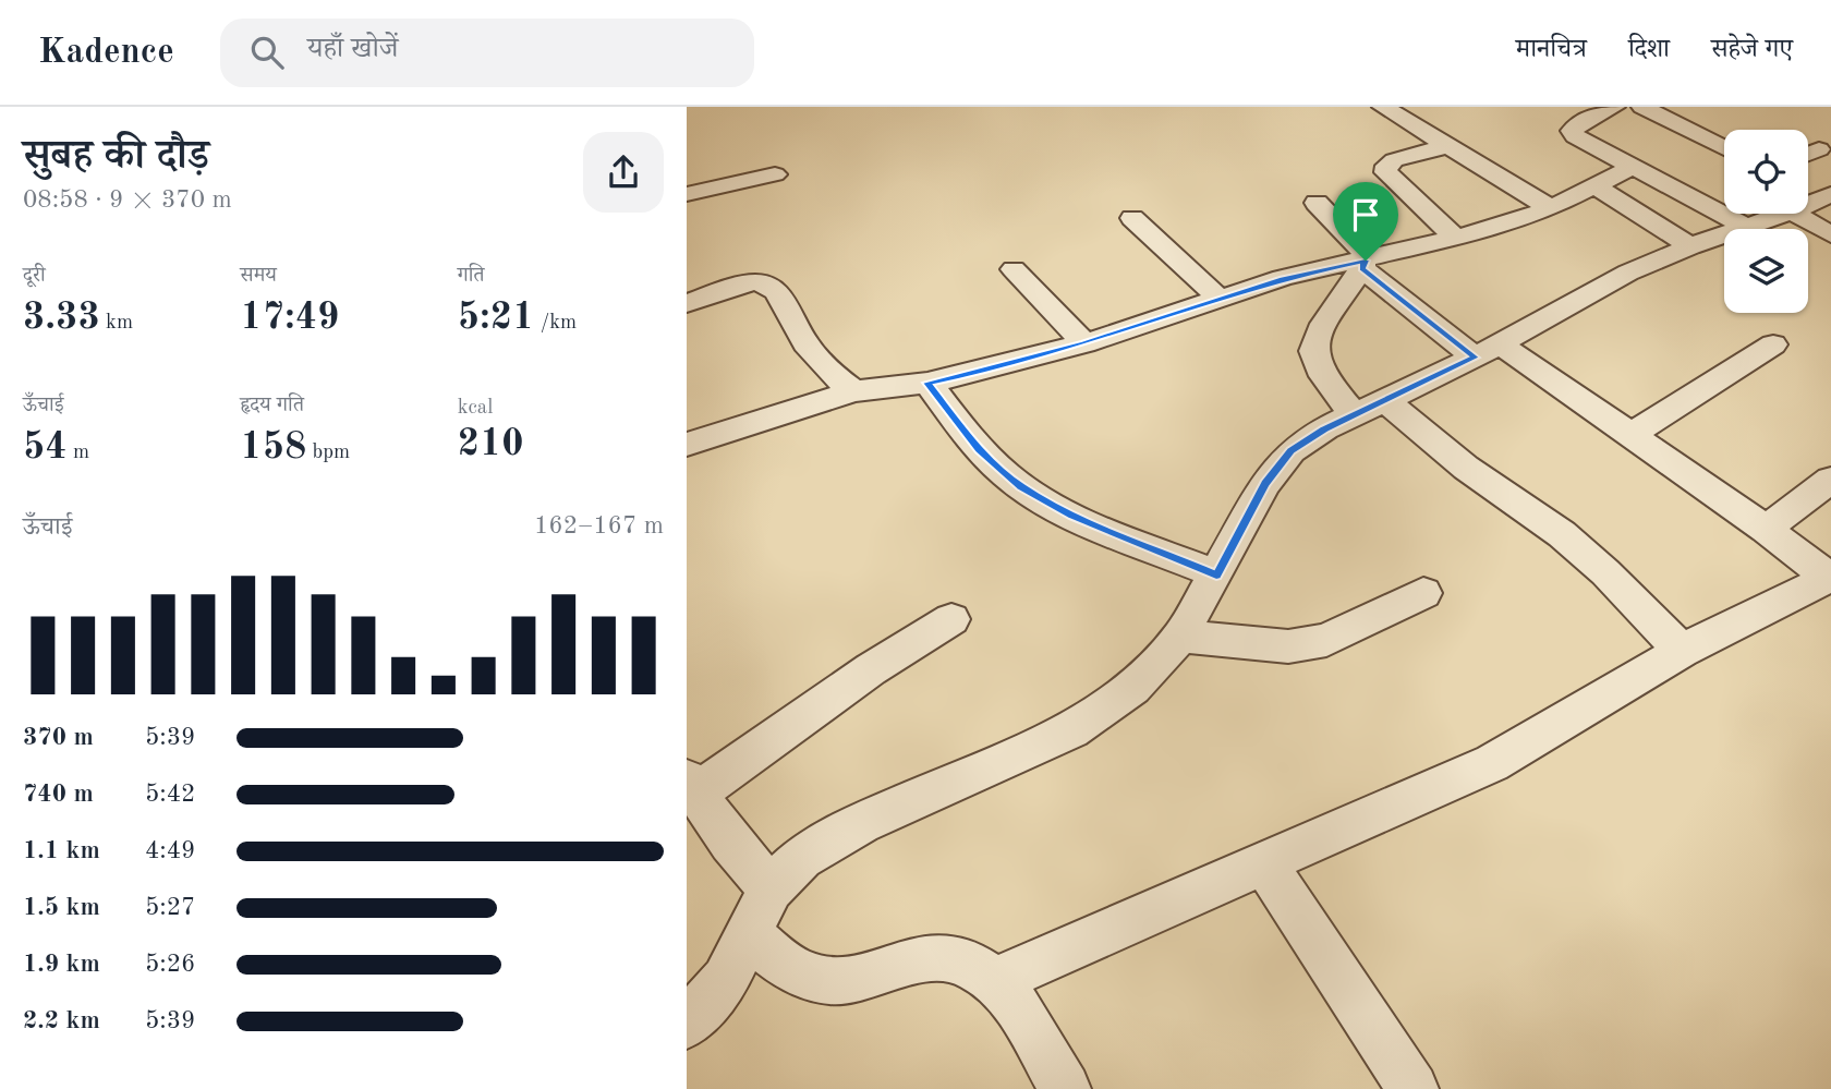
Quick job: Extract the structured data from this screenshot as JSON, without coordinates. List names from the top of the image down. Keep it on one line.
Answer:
{"page":{"header":"Kadence","search":"यहाँ खोजें","nav":["मानचित्र","दिशा","सहेजे गए"],"heading":["सुबह की दौड़","08:58 · 9 × 370 m"],"stats":[["दूरी","3.33 km"],["समय","17:49"],["गति","5:21 /km"],["ऊँचाई","54 m"],["हृदय गति","158 bpm"],["kcal","210"]],"chart":["ऊँचाई","162–167 m"],"list":[{"name":"370 m","note":"5:39"},{"name":"740 m","note":"5:42"},{"name":"1.1 km","note":"4:49"},{"name":"1.5 km","note":"5:27"},{"name":"1.9 km","note":"5:26"},{"name":"2.2 km","note":"5:39"}]}}
